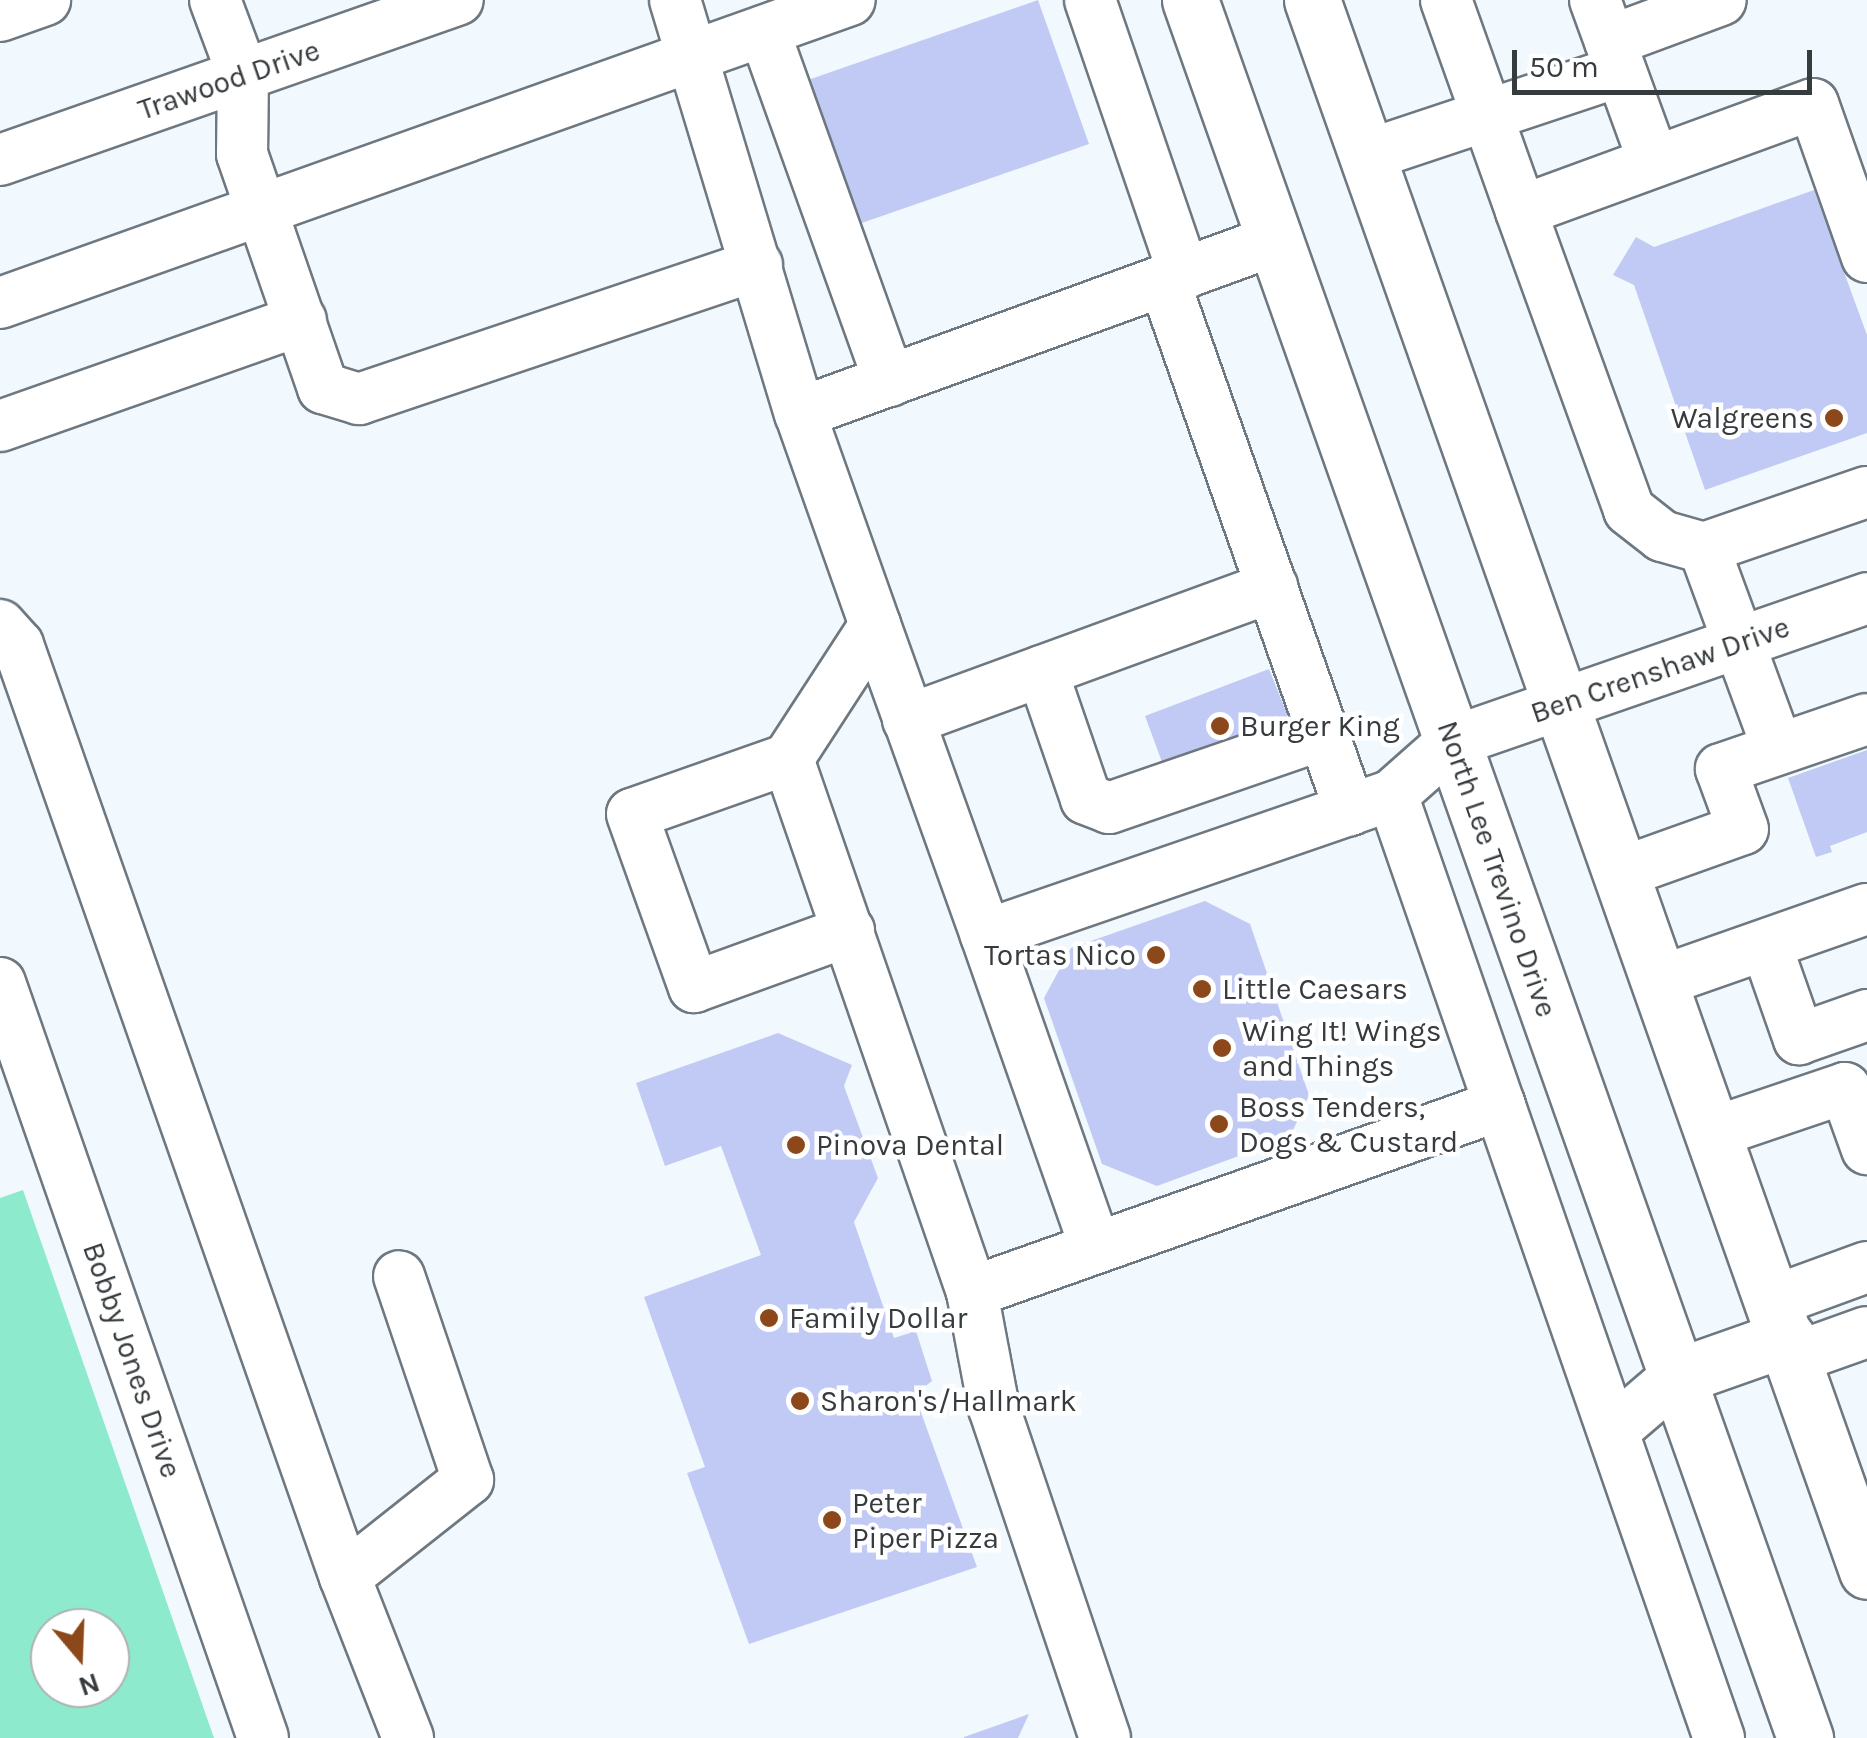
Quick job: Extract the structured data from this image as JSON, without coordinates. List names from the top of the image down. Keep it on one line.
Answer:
{"streets":{"main road":["North Lee Trevino Drive"],"street":["Trawood Drive","Ben Crenshaw Drive","Bobby Jones Drive"]},"crossings":[["Ben Crenshaw Drive","North Lee Trevino Drive"]],"places":["Walgreens","Burger King","Tortas Nico","Little Caesars","Wing It! Wings and Things","Boss Tenders, Dogs & Custard","Pinova Dental","Family Dollar","Sharon's/Hallmark","Peter Piper Pizza"],"scale_bar":"50 m","north":"bottom"}
